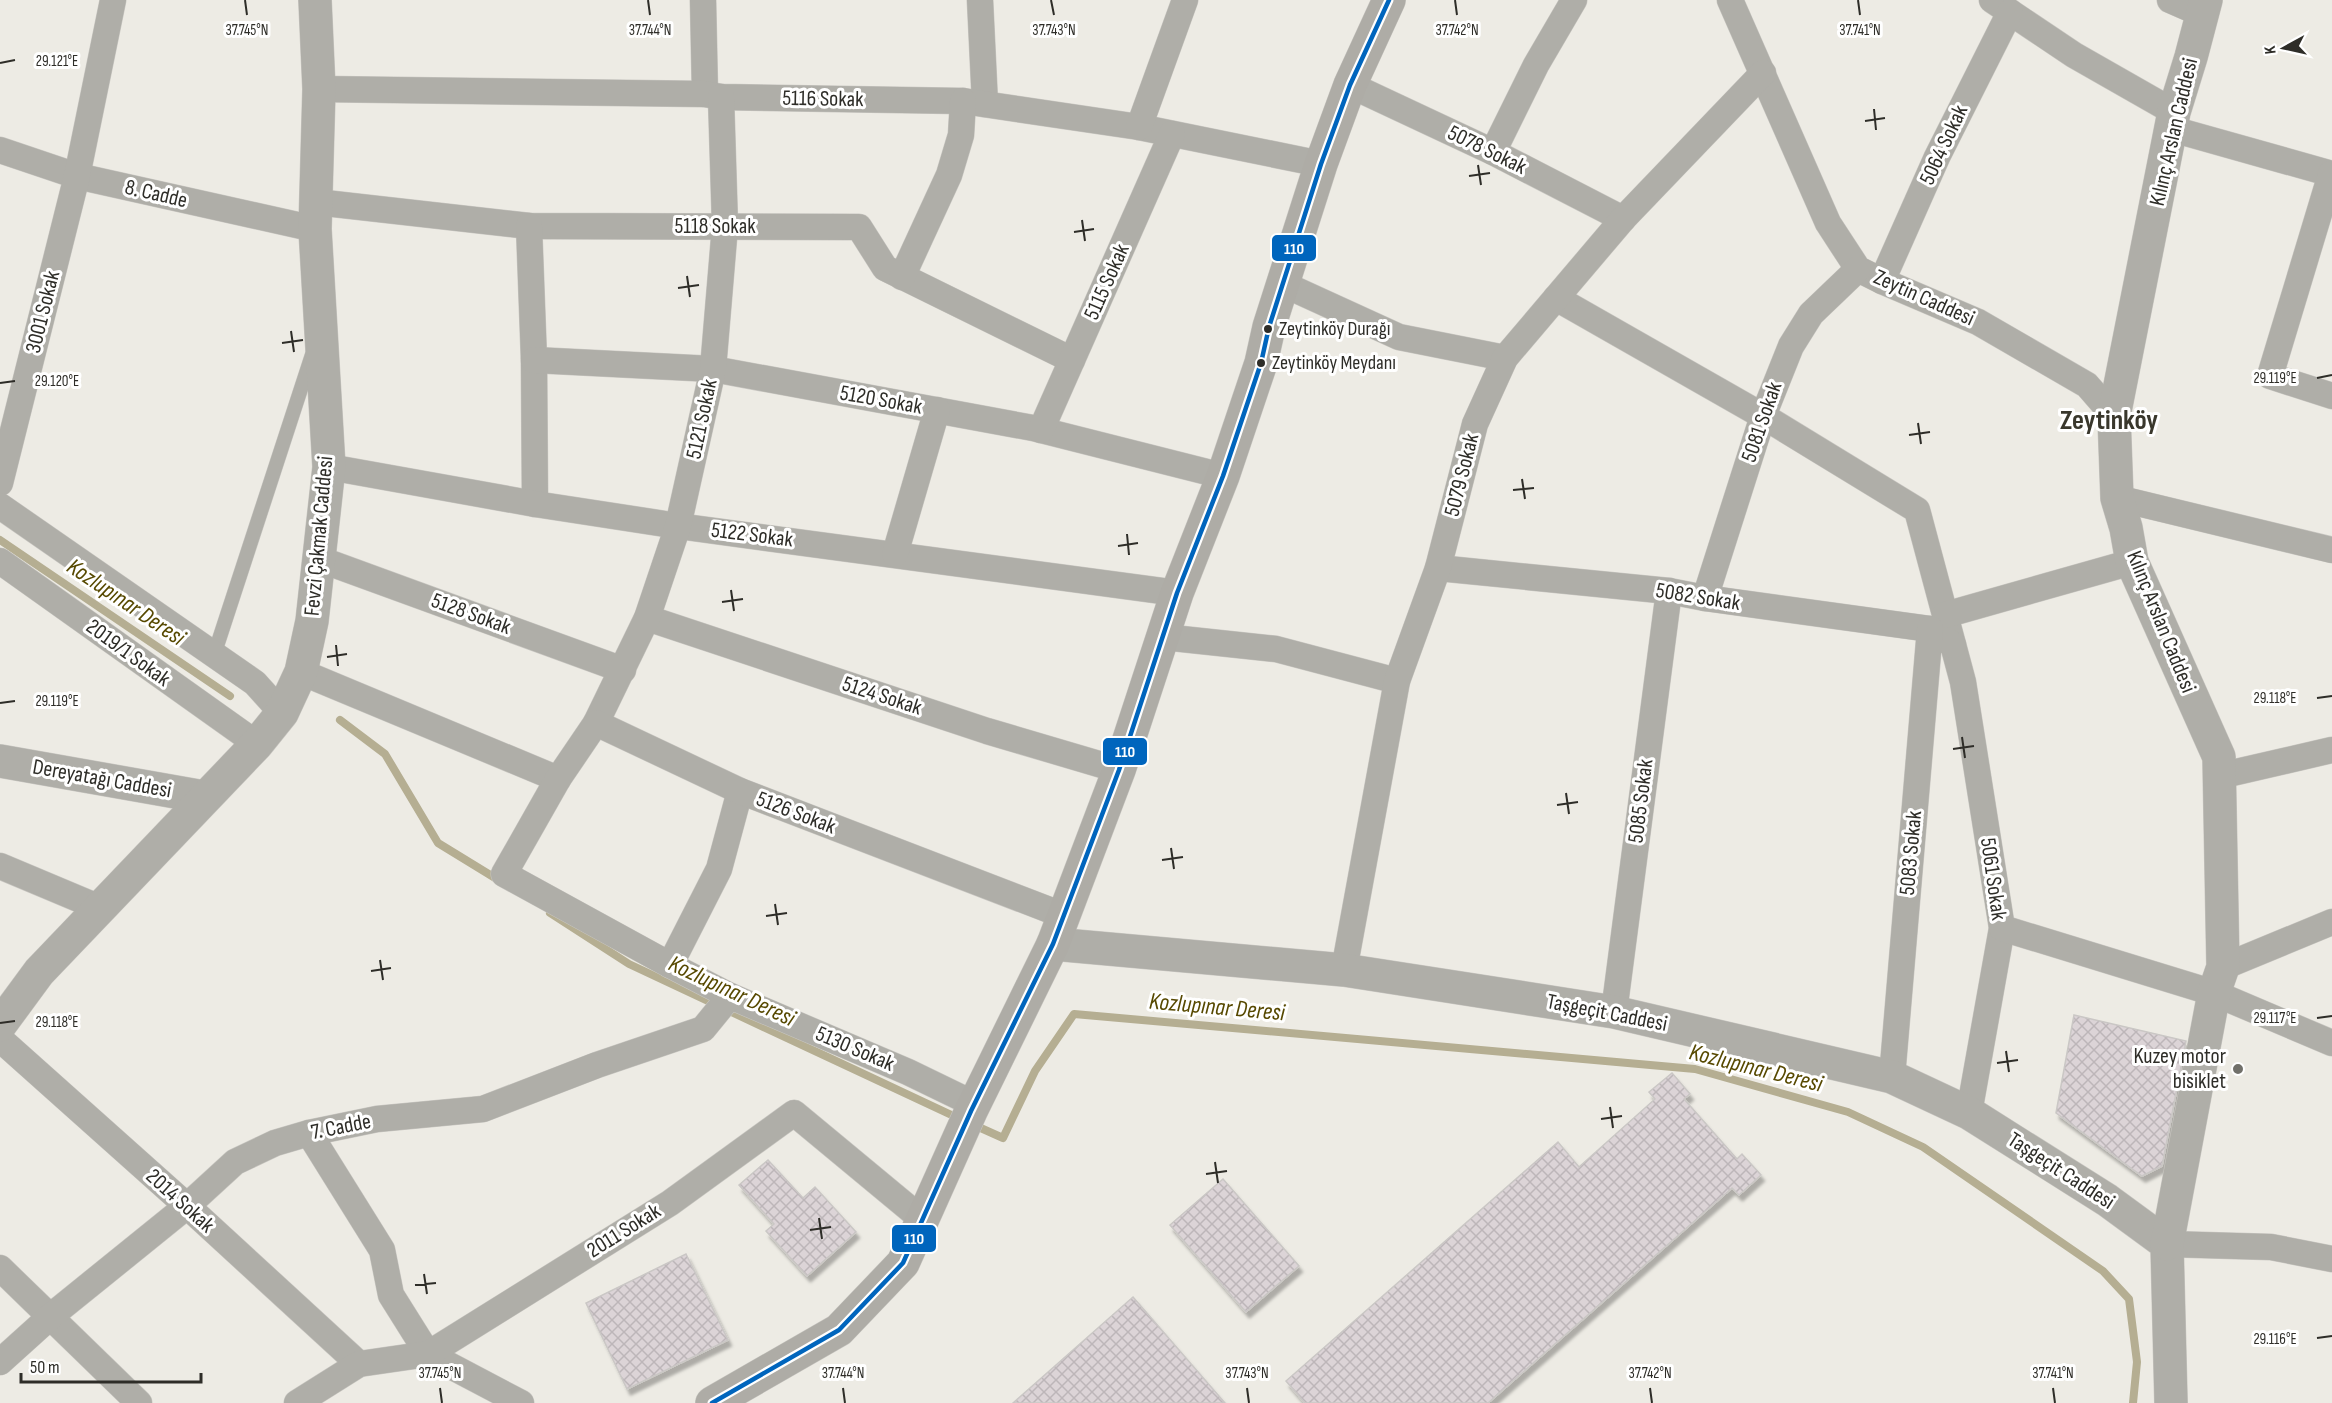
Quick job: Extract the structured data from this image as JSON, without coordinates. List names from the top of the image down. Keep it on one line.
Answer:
{"streets":{"street":["5116 Sokak","Kılınç Arslan Caddesi","5064 Sokak","5078 Sokak","8. Cadde","5118 Sokak","5115 Sokak","Zeytin Caddesi","3001 Sokak","5120 Sokak","5121 Sokak","5081 Sokak","5079 Sokak","5122 Sokak","Fevzi Çakmak Caddesi","5082 Sokak","5128 Sokak","2019/1 Sokak","5124 Sokak","Dereyatağı Caddesi","5085 Sokak","5126 Sokak","5083 Sokak","5061 Sokak","Taşgeçit Caddesi","5130 Sokak","7. Cadde","2014 Sokak","2011 Sokak"]},"crossings":[["5116 Sokak","5115 Sokak"],["5116 Sokak","5121 Sokak"],["5116 Sokak","Fevzi Çakmak Caddesi"],["Kılınç Arslan Caddesi","Zeytin Caddesi"],["Kılınç Arslan Caddesi","Taşgeçit Caddesi"],["5064 Sokak","Zeytin Caddesi"],["5078 Sokak","5079 Sokak"],["8. Cadde","5118 Sokak"],["8. Cadde","3001 Sokak"],["8. Cadde","Fevzi Çakmak Caddesi"],["5118 Sokak","5115 Sokak"],["5118 Sokak","5121 Sokak"],["5118 Sokak","Fevzi Çakmak Caddesi"],["5115 Sokak","5120 Sokak"],["Zeytin Caddesi","5081 Sokak"],["Zeytin Caddesi","5079 Sokak"],["5120 Sokak","5121 Sokak"],["5121 Sokak","5122 Sokak"],["5121 Sokak","5128 Sokak"],["5121 Sokak","5124 Sokak"],["5121 Sokak","5126 Sokak"],["5081 Sokak","5082 Sokak"],["5079 Sokak","5082 Sokak"],["5079 Sokak","Taşgeçit Caddesi"],["5122 Sokak","Fevzi Çakmak Caddesi"],["Fevzi Çakmak Caddesi","5128 Sokak"],["Fevzi Çakmak Caddesi","2019/1 Sokak"],["Fevzi Çakmak Caddesi","Dereyatağı Caddesi"],["5082 Sokak","5085 Sokak"],["5082 Sokak","5083 Sokak"],["5082 Sokak","5061 Sokak"],["5085 Sokak","Taşgeçit Caddesi"],["5126 Sokak","Taşgeçit Caddesi"],["5083 Sokak","Taşgeçit Caddesi"],["5061 Sokak","Taşgeçit Caddesi"],["5130 Sokak","7. Cadde"],["7. Cadde","2014 Sokak"],["2014 Sokak","2011 Sokak"]],"districts":["Zeytinköy"],"water":["Kozlupınar Deresi"],"places":["Zeytinköy Durağı","Zeytinköy Meydanı","Kuzey motor bisiklet"],"lines":["transit line 110"],"scale_bar":"50 m","north":"left","coordinates":["37.745°N","37.744°N","37.743°N","37.742°N","37.741°N","29.121°E","29.119°E","29.120°E","29.118°E","29.117°E","29.116°E"]}
